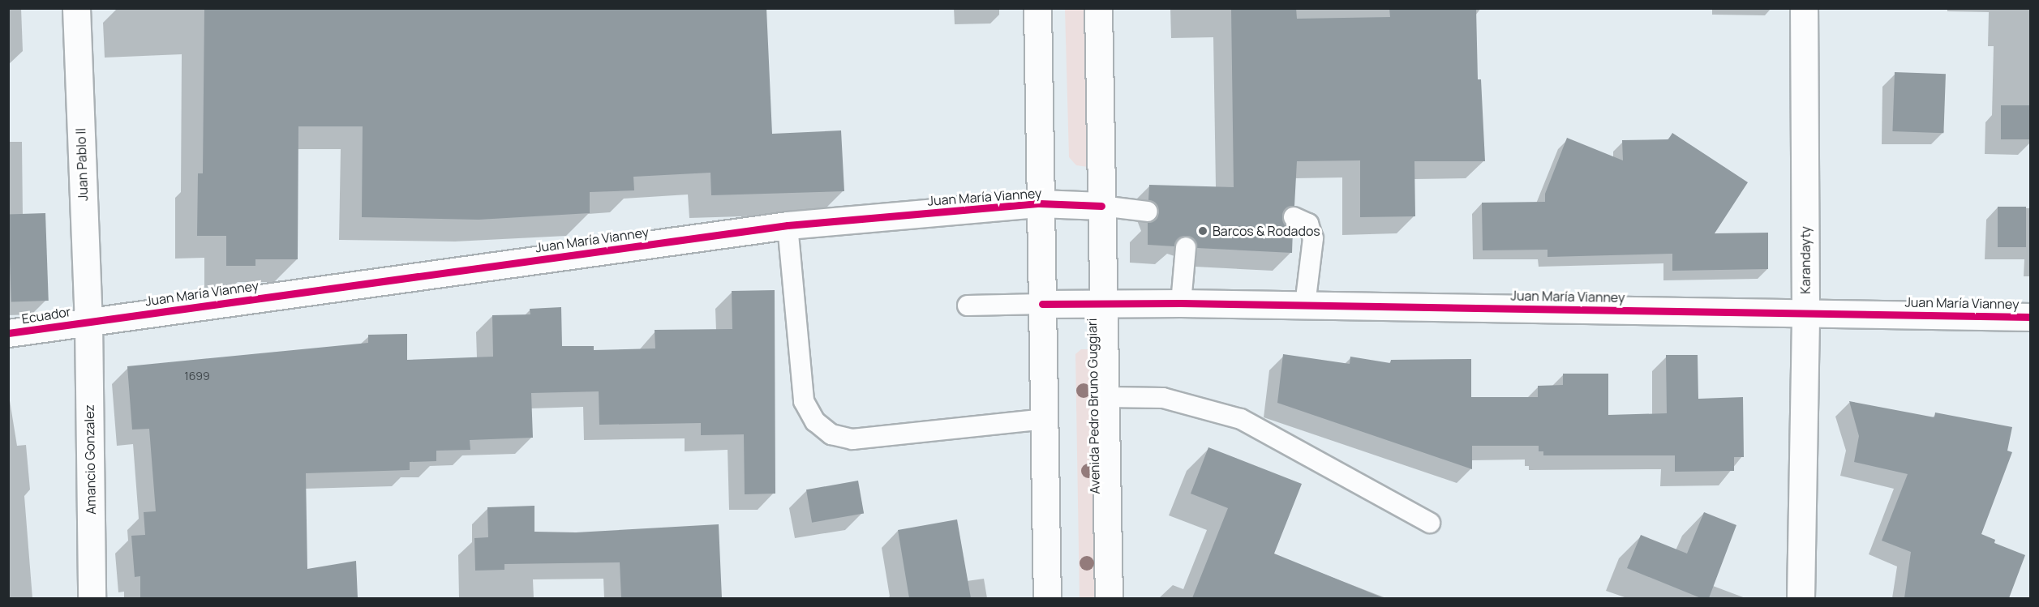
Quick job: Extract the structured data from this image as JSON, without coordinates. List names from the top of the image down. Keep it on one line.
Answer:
{"streets":{"street":["Juan Pablo II","Juan María Vianney","Karandayty","Ecuador","Avenida Pedro Bruno Guggiari","Amancio Gonzalez"]},"crossings":[["Juan Pablo II","Juan María Vianney"],["Juan Pablo II","Ecuador"],["Juan Pablo II","Amancio Gonzalez"],["Juan María Vianney","Karandayty"],["Juan María Vianney","Ecuador"],["Juan María Vianney","Avenida Pedro Bruno Guggiari"],["Juan María Vianney","Amancio Gonzalez"],["Ecuador","Amancio Gonzalez"]],"places":["Barcos & Rodados"],"house_numbers":["1699"]}
